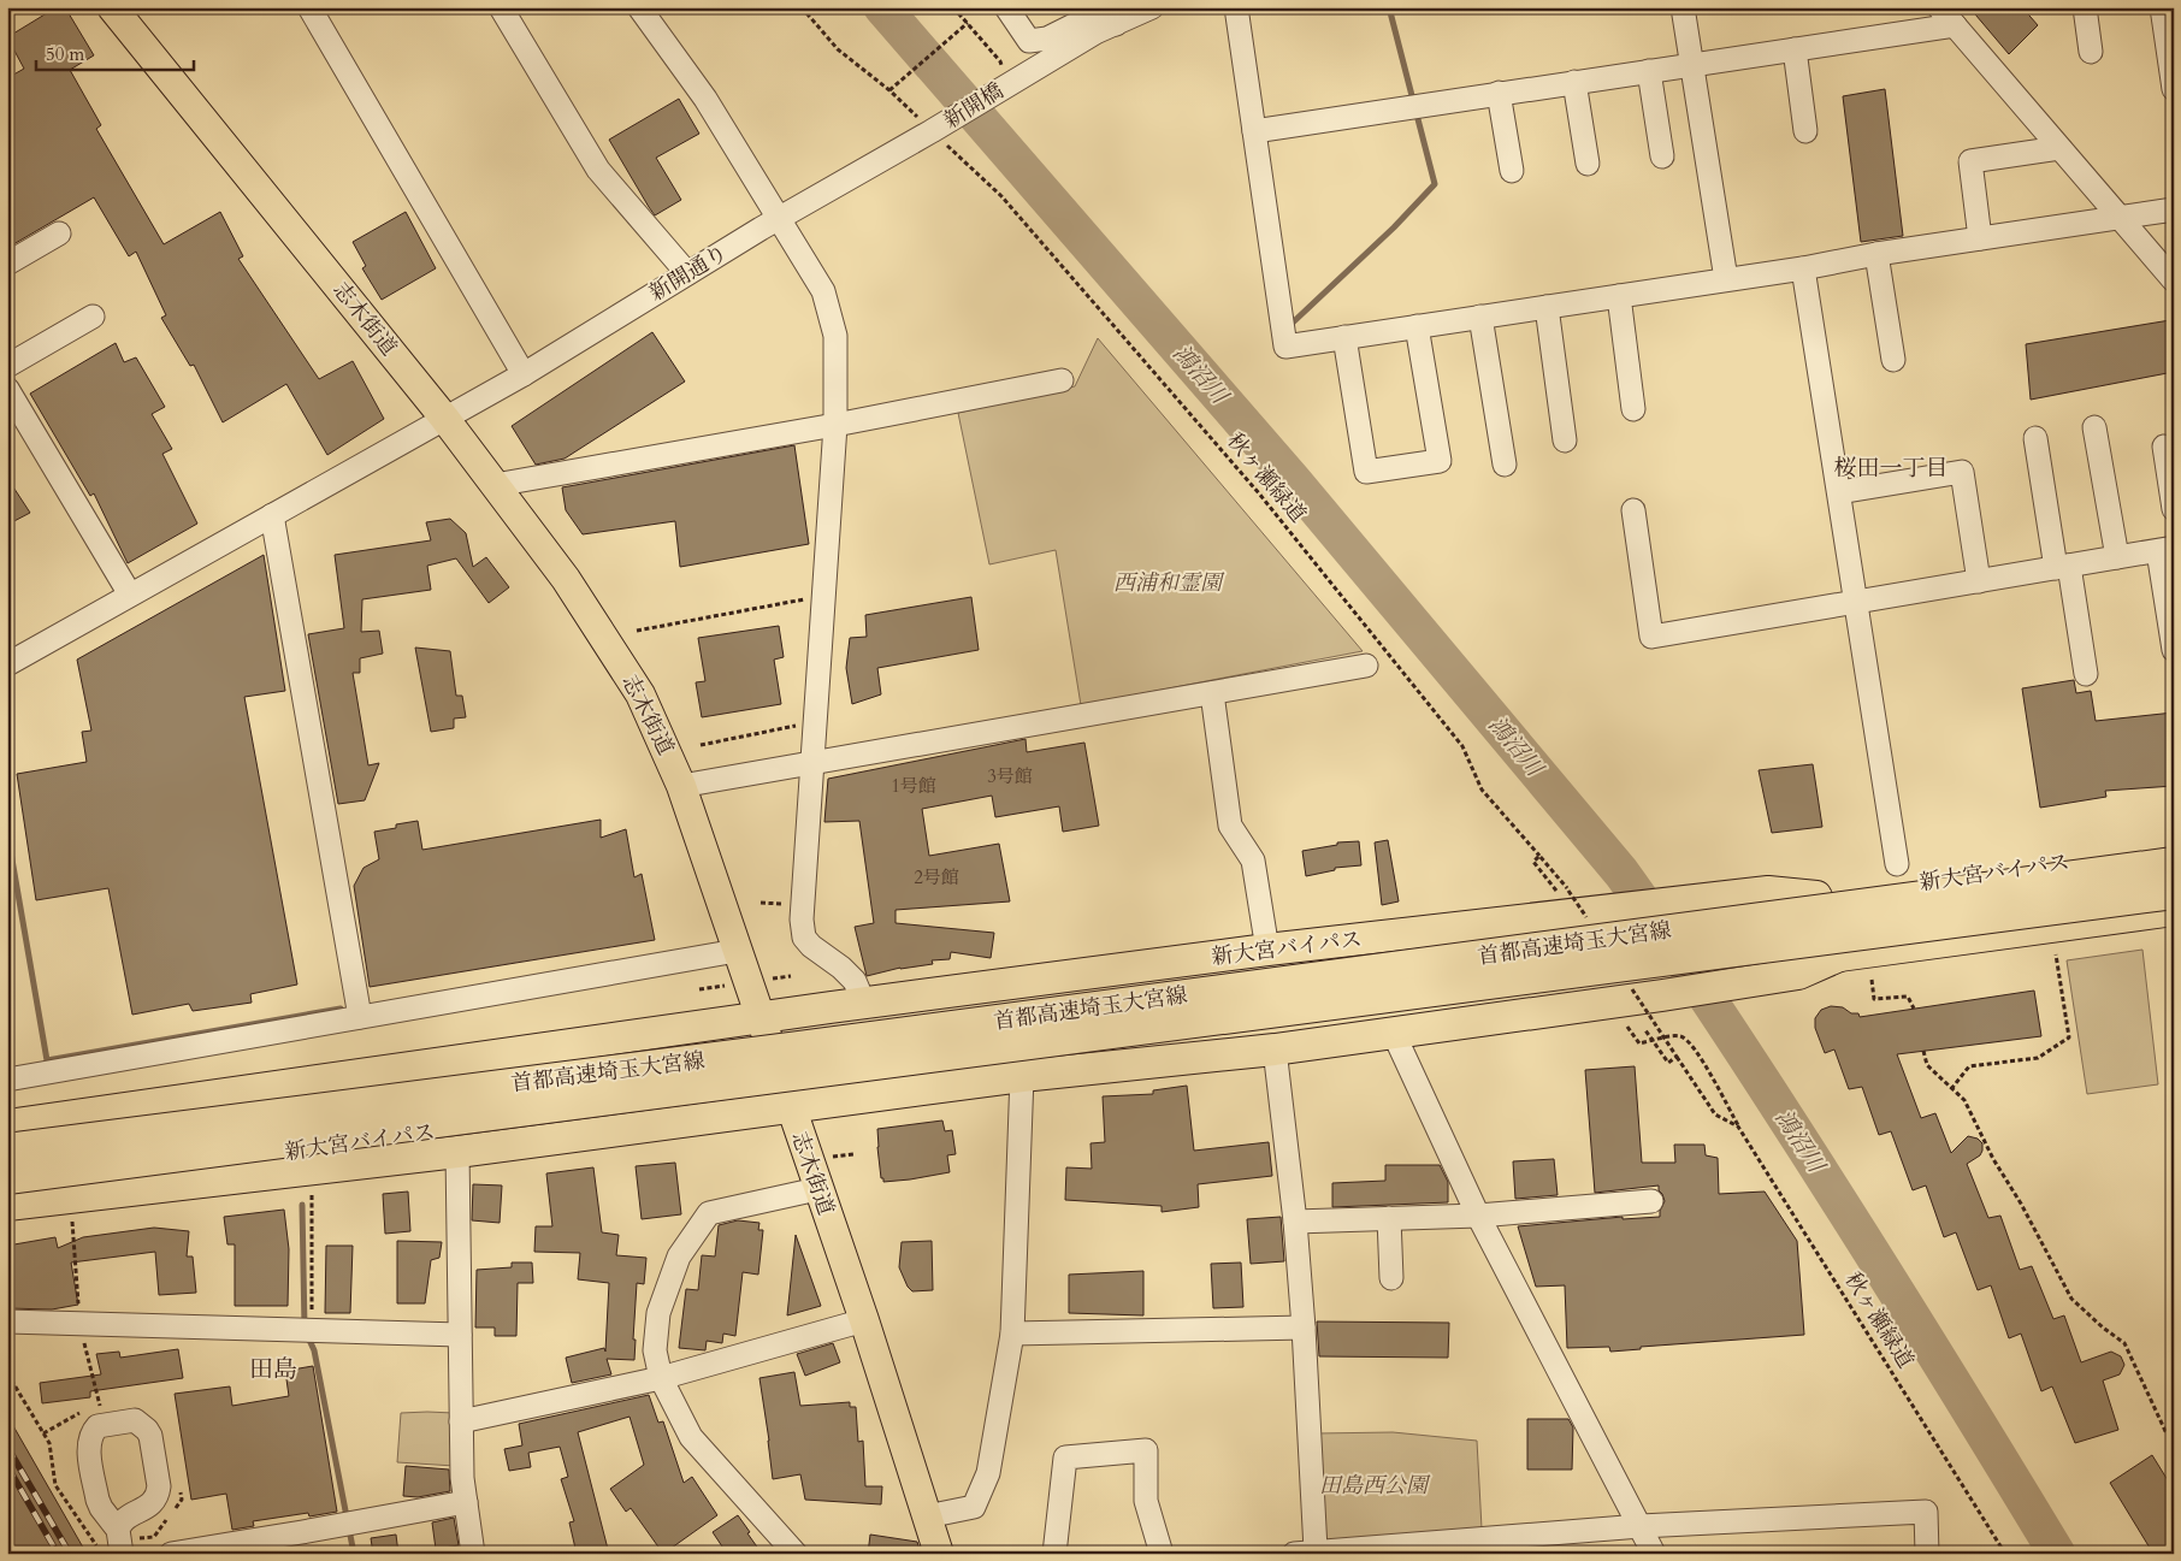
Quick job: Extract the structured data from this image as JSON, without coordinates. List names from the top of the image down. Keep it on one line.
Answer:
{"streets":{"highway":["新大宮バイパス","首都高速埼玉大宮線"],"main road":["志木街道"],"street":["新開橋","新開通り"],"path":["秋ヶ瀬緑道"]},"crossings":[["新開橋","新開通り"],["新開橋","秋ヶ瀬緑道"],["新開通り","志木街道"],["新開通り","秋ヶ瀬緑道"],["志木街道","新大宮バイパス"]],"districts":["桜田一丁目","田島"],"water":["鴻沼川"],"parks":["西浦和霊園","田島西公園"],"house_numbers":["3号館","1号館","2号館"],"scale_bar":"50 m"}
